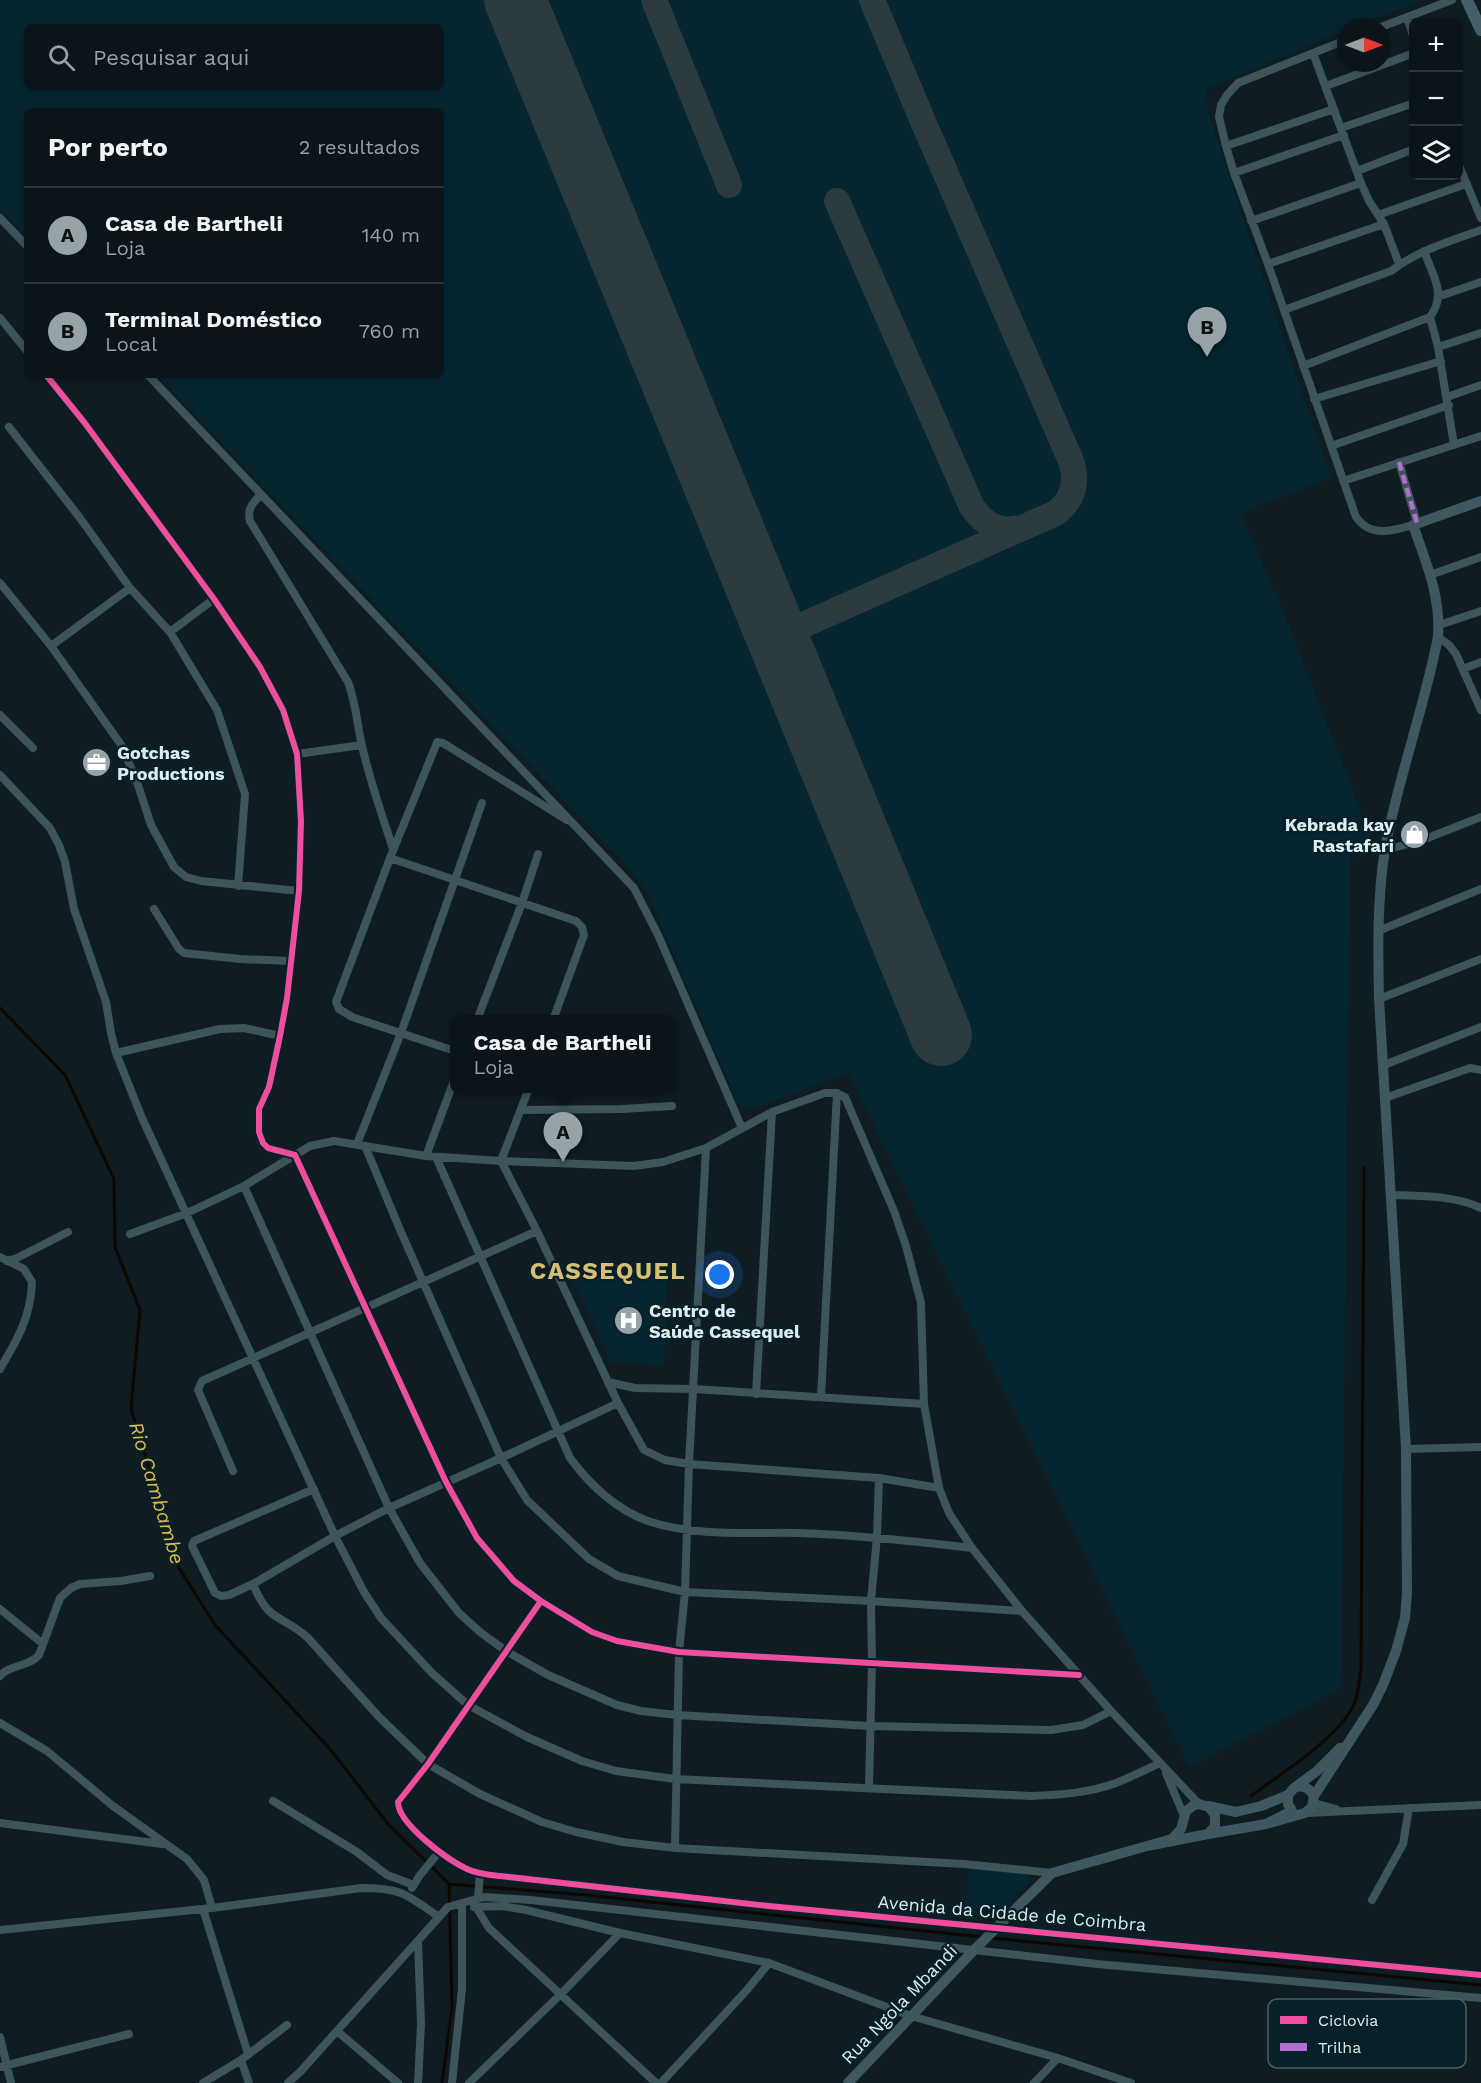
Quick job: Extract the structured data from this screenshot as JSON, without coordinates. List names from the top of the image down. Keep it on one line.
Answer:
{"streets":{"street":["Avenida da Cidade de Coimbra","Rua Ngola Mbandi"]},"crossings":[["Avenida da Cidade de Coimbra","Rua Ngola Mbandi"]],"districts":["CASSEQUEL"],"water":["Rio Cambambe"],"places":{"office":["Gotchas Productions"],"shop":["Kebrada kay Rastafari"],"hospital":["Centro de Saúde Cassequel"]},"legend":["Ciclovia","Trilha"],"north":"right","page":{"map_buttons":["+","−"],"search":"Pesquisar aqui","heading":["Por perto","2 resultados"],"list":[{"mark":"A","name":"Casa de Bartheli","note":"Loja","value":"140 m"},{"mark":"B","name":"Terminal Doméstico","note":"Local","value":"760 m"}],"pins":["B","A"],"popup":["Casa de Bartheli","Loja"]}}
